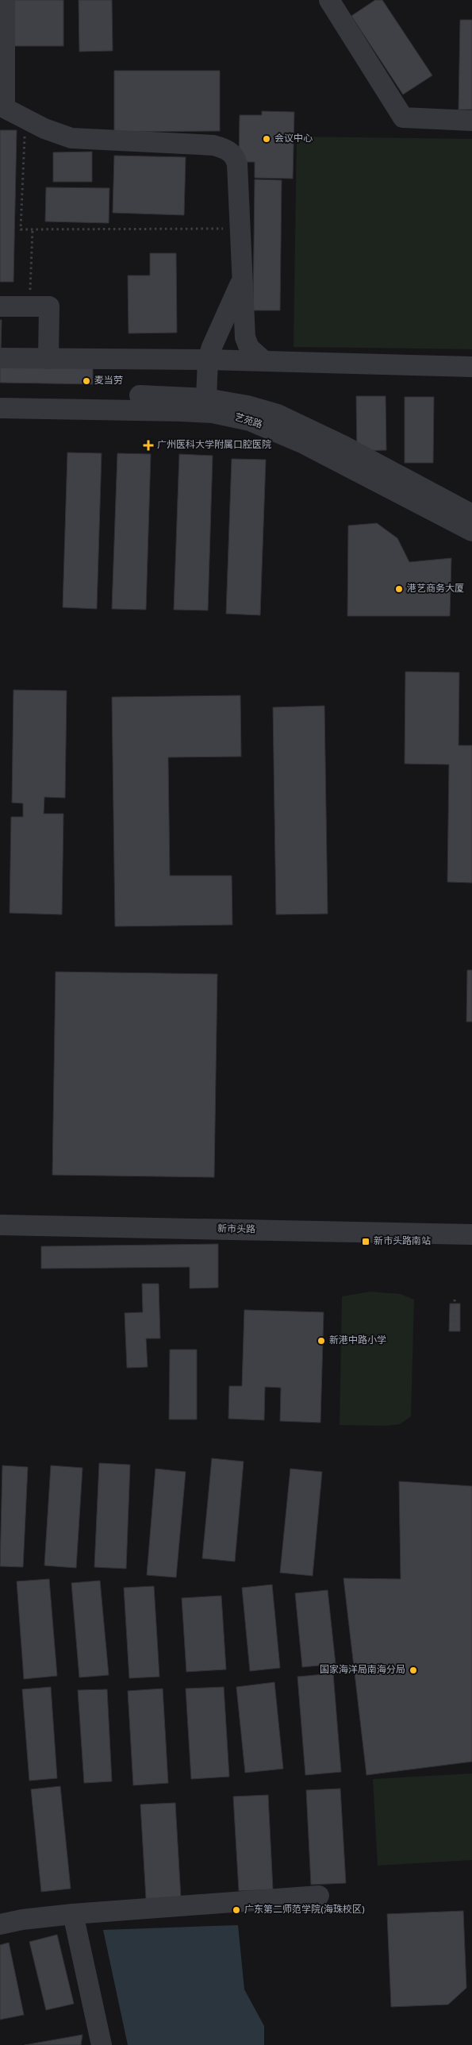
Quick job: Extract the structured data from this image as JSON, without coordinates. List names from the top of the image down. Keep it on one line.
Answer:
{"streets":{"street":["艺苑路","新市头路"]},"places":{"other":["会议中心","麦当劳","港艺商务大厦","新港中路小学","国家海洋局南海分局","广东第二师范学院(海珠校区)"],"health":["广州医科大学附属口腔医院"],"transit":["新市头路南站"]}}
